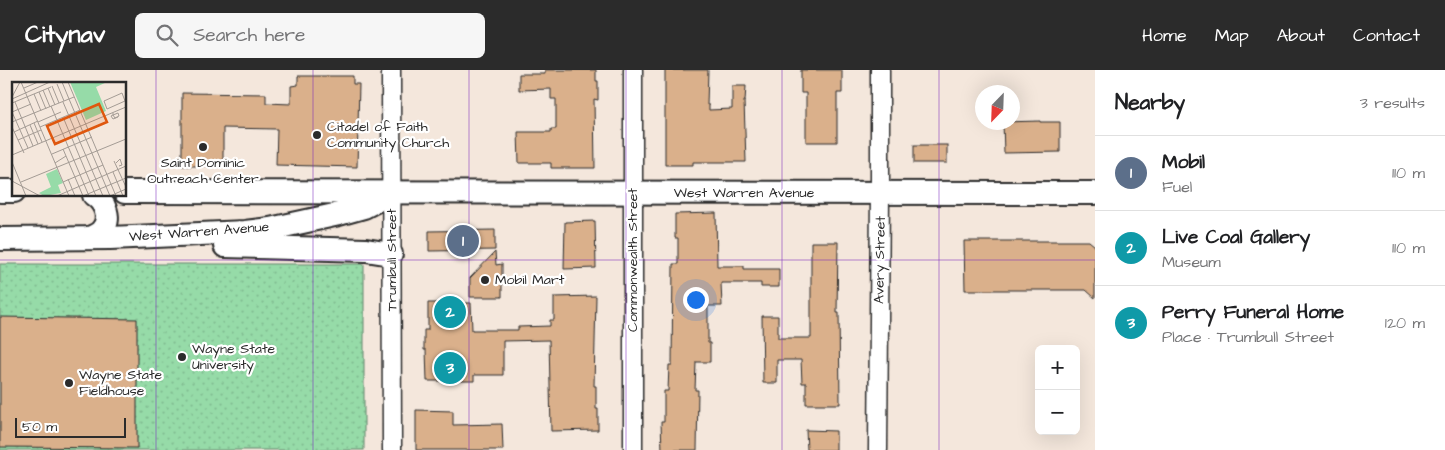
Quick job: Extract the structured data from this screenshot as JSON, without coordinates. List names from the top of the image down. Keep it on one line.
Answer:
{"streets":{"main road":["West Warren Avenue"],"street":["Trumbull Street","Commonwealth Street","Avery Street"]},"crossings":[["West Warren Avenue","Trumbull Street"],["West Warren Avenue","Commonwealth Street"],["West Warren Avenue","Avery Street"]],"places":["Citadel of Faith Community Church","Saint Dominic Outreach Center","Mobil Mart","Wayne State University","Wayne State Fieldhouse"],"scale_bar":"50 m","north":"bottom left","page":{"header":"Citynav","search":"Search here","nav":["Home","Map","About","Contact"],"heading":["Nearby","3 results"],"list":[{"mark":"1","name":"Mobil","note":"Fuel","value":"110 m"},{"mark":"2","name":"Live Coal Gallery","note":"Museum","value":"110 m"},{"mark":"3","name":"Perry Funeral Home","note":"Place · Trumbull Street","value":"120 m"}],"pins":["1","2","3"],"map_buttons":["+","−"],"scale":"50 m"}}
